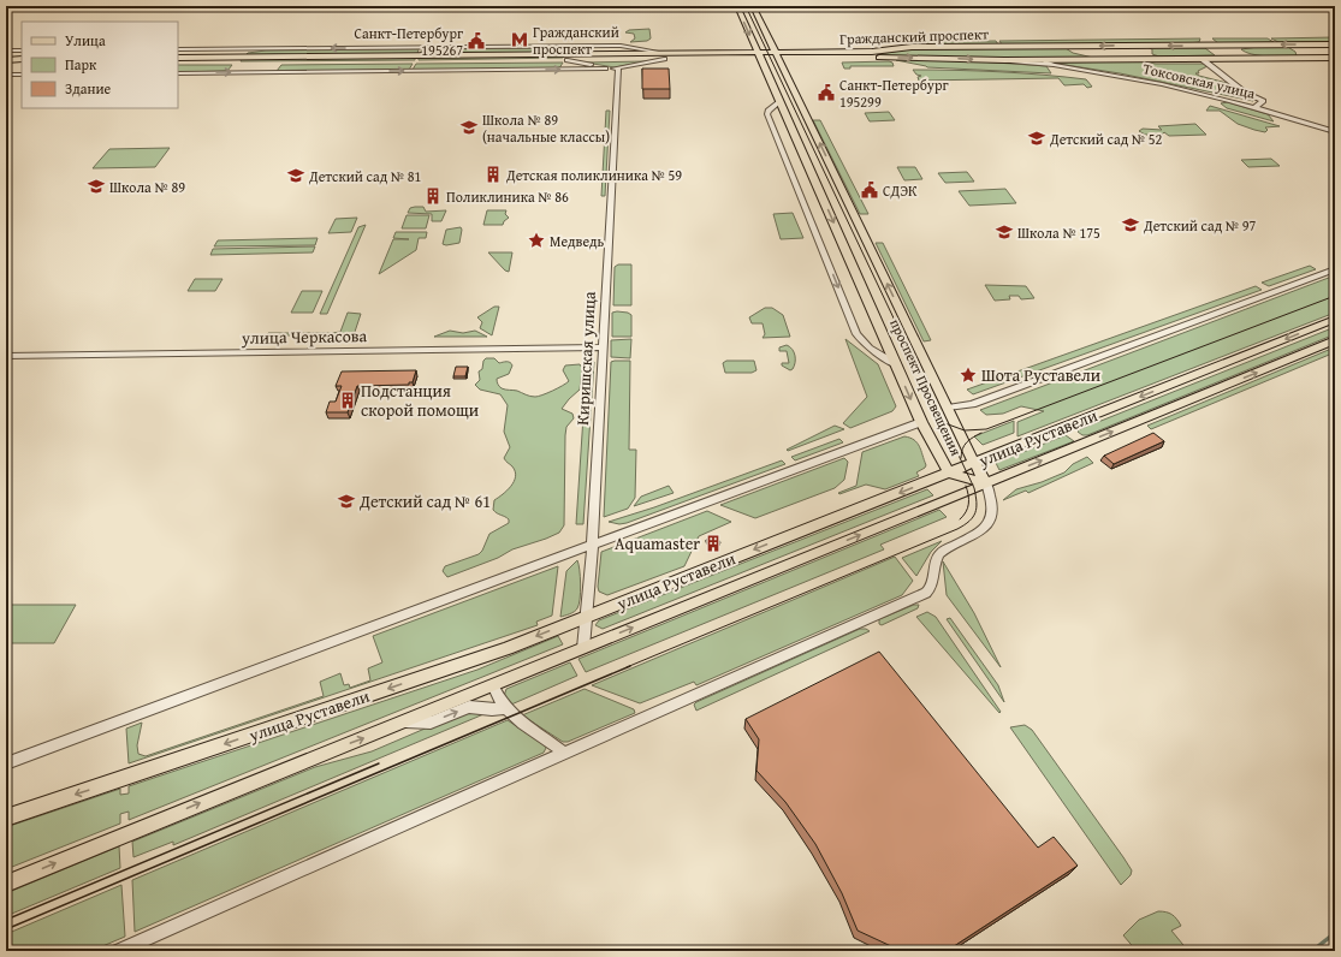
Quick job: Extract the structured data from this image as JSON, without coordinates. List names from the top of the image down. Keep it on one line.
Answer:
{"streets":{"main road":["Гражданский проспект","проспект Просвещения","улица Руставели"],"street":["Токсовская улица","улица Черкасова","Киришская улица"]},"crossings":[["Гражданский проспект","Токсовская улица"],["Гражданский проспект","Киришская улица"],["Гражданский проспект","проспект Просвещения"],["улица Черкасова","Киришская улица"],["Киришская улица","улица Руставели"],["проспект Просвещения","улица Руставели"]],"places":{"metro station":["Гражданский проспект"],"public building":["Санкт-Петербург 195267","Санкт-Петербург 195299","СДЭК"],"school or university":["Школа № 89 (начальные классы)","Детский сад № 52","Детский сад № 81","Школа № 89","Детский сад № 97","Школа № 175","Детский сад № 61"],"building":["Детская поликлиника № 59","Поликлиника № 86","Подстанция скорой помощи","Aquamaster"],"place":["Медведь","Шота Руставели"]},"legend":["Улица","Парк","Здание"]}
